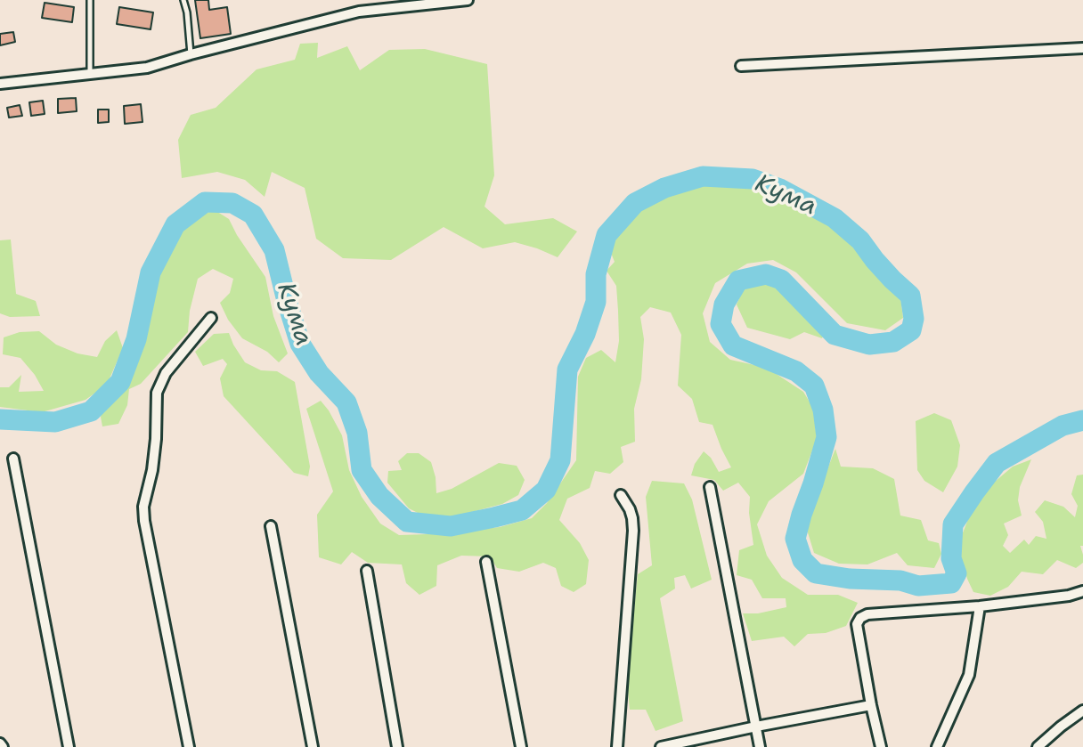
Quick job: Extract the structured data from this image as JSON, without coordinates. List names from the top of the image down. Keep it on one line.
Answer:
{"water":["Кума"]}
